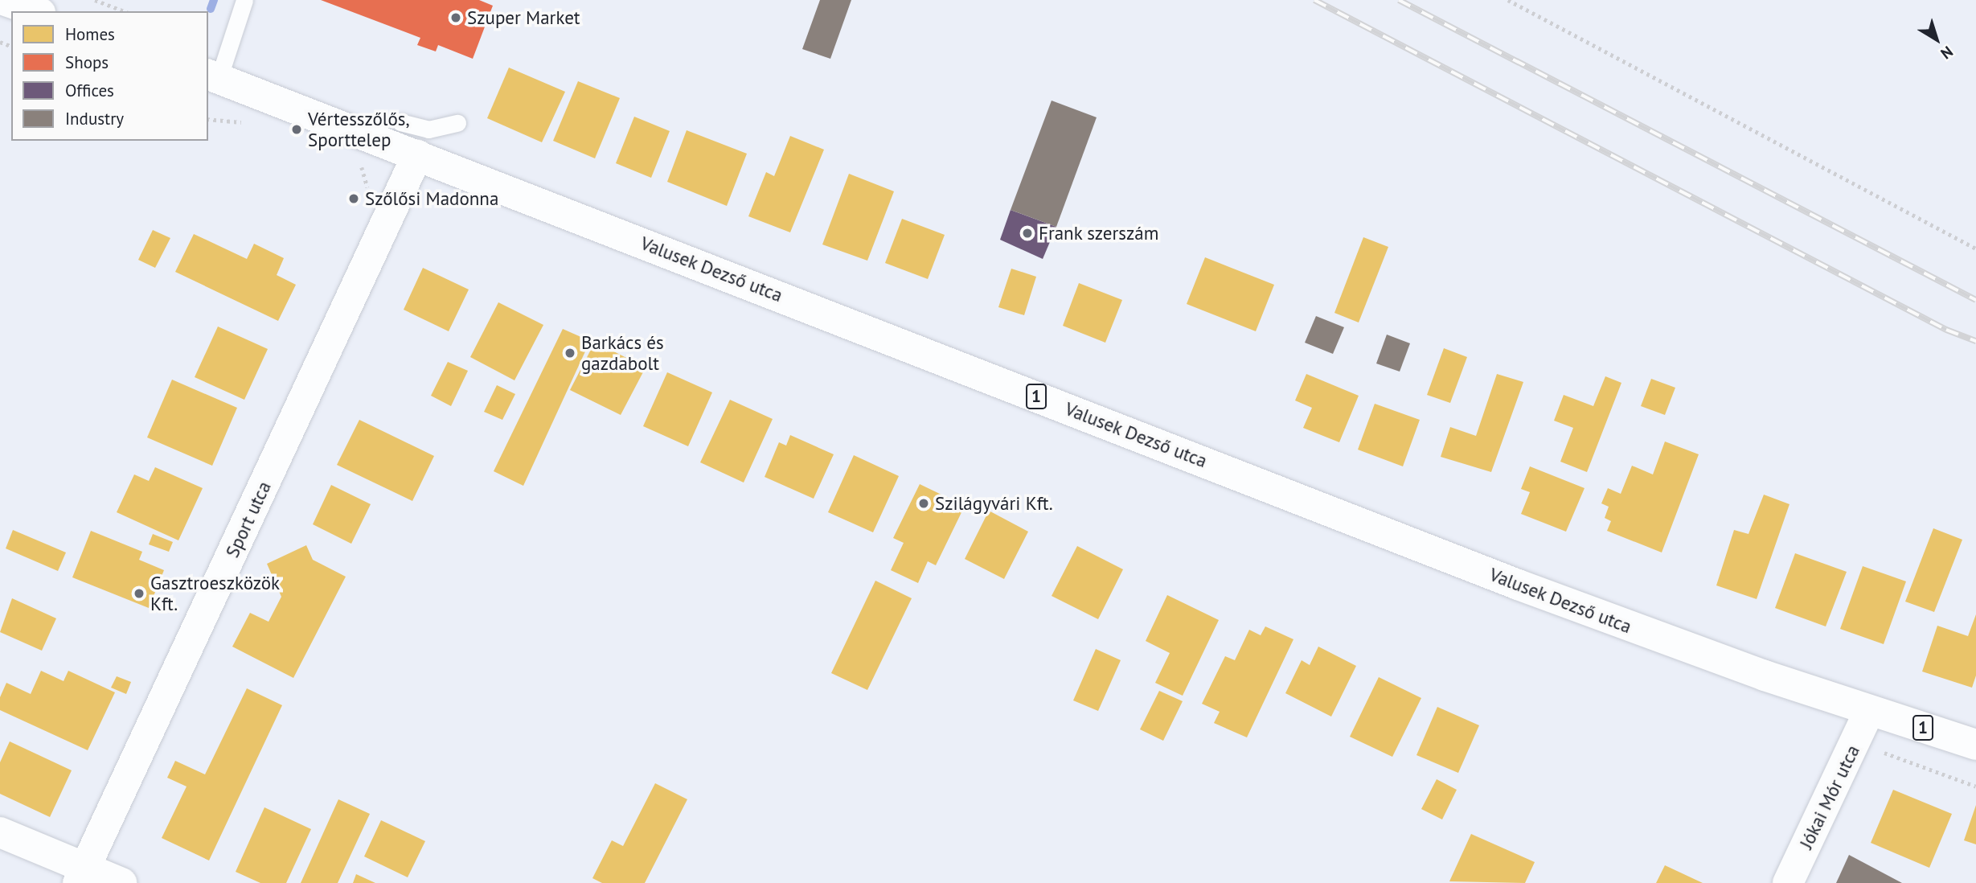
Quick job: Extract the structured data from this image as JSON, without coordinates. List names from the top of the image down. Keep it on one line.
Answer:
{"streets":{"main road":["Valusek Dezső utca","1","Sport utca","Jókai Mór utca"]},"crossings":[["Valusek Dezső utca","Sport utca"],["Valusek Dezső utca","Jókai Mór utca"]],"places":["Szuper Market","Vértesszőlős, Sporttelep","Szőlősi Madonna","Frank szerszám","Barkács és gazdabolt","Szilágyvári Kft.","Gasztroeszközök Kft."],"legend":["Homes","Shops","Offices","Industry"],"north":"bottom right"}
